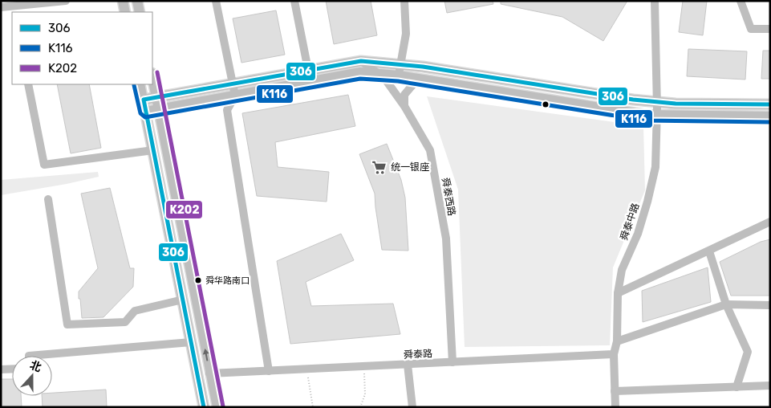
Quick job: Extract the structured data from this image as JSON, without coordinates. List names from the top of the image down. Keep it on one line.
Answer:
{"streets":{"street":["舜泰西路","舜泰中路","舜泰路"]},"crossings":[["舜泰西路","舜泰路"]],"places":{"supermarket":["统一银座"],"other":["舜华路南口"]},"lines":["transit line 306","transit line K202","transit line K116"],"legend":["306","K116","K202"],"north":"top"}
